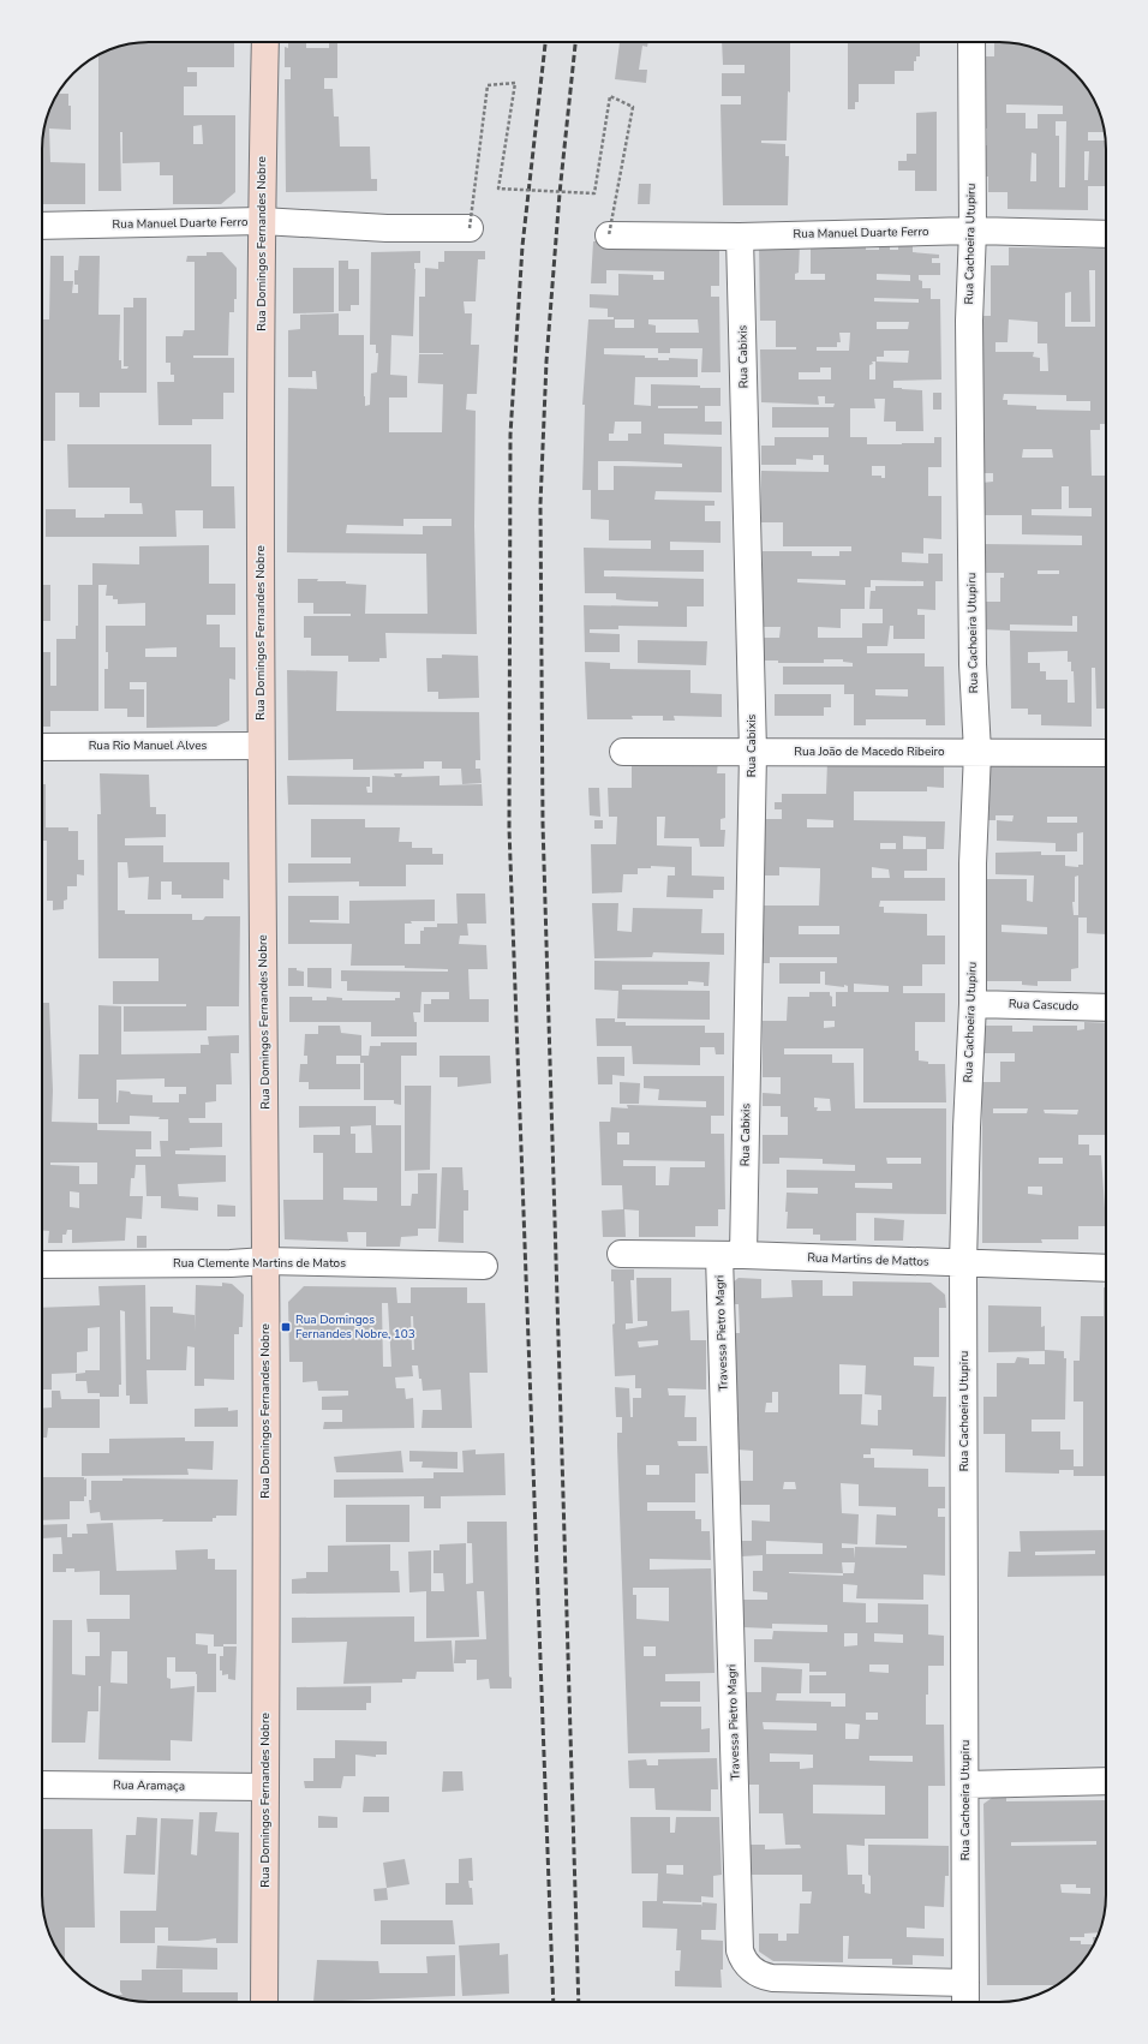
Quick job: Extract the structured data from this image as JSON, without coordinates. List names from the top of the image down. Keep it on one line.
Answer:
{"streets":{"street":["Rua Manuel Duarte Ferro","Rua Domingos Fernandes Nobre","Rua Cachoeira Utupiru","Rua Cabixis","Rua Rio Manuel Alves","Rua João de Macedo Ribeiro","Rua Cascudo","Rua Martins de Mattos","Rua Clemente Martins de Matos","Travessa Pietro Magri","Rua Aramaça"]},"crossings":[["Rua Manuel Duarte Ferro","Rua Domingos Fernandes Nobre"],["Rua Manuel Duarte Ferro","Rua Cachoeira Utupiru"],["Rua Manuel Duarte Ferro","Rua Cabixis"],["Rua Domingos Fernandes Nobre","Rua Rio Manuel Alves"],["Rua Domingos Fernandes Nobre","Rua Clemente Martins de Matos"],["Rua Domingos Fernandes Nobre","Rua Aramaça"],["Rua Cachoeira Utupiru","Rua João de Macedo Ribeiro"],["Rua Cachoeira Utupiru","Rua Cascudo"],["Rua Cachoeira Utupiru","Rua Martins de Mattos"],["Rua Cachoeira Utupiru","Travessa Pietro Magri"],["Rua Cabixis","Rua João de Macedo Ribeiro"],["Rua Cabixis","Rua Martins de Mattos"],["Rua Cabixis","Travessa Pietro Magri"],["Rua Martins de Mattos","Travessa Pietro Magri"]],"places":{"transit":["Rua Domingos Fernandes Nobre, 103"]}}
